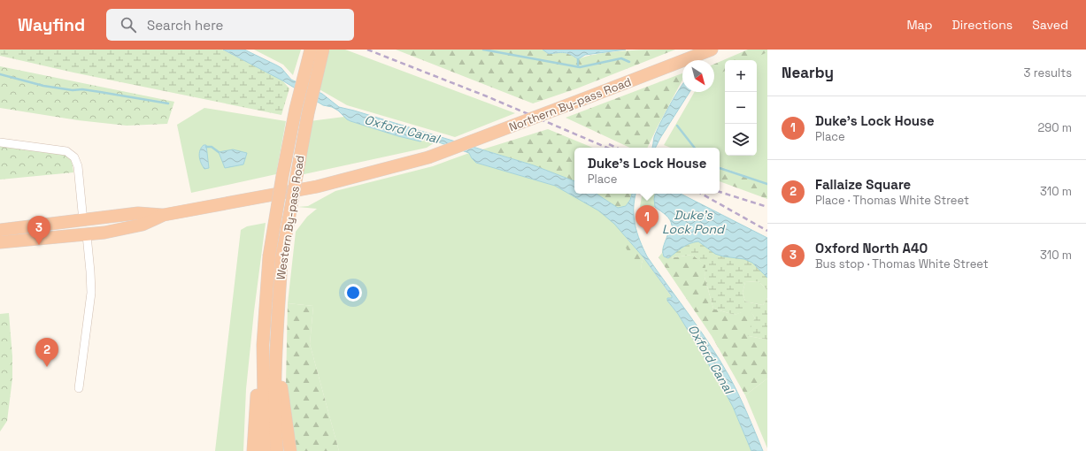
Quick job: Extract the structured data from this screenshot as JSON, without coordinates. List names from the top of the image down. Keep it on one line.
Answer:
{"streets":{"highway":["Northern By-pass Road","Western By-pass Road"]},"water":["Oxford Canal","Duke's Lock Pond"],"north":"bottom right","page":{"header":"Wayfind","search":"Search here","nav":["Map","Directions","Saved"],"heading":["Nearby","3 results"],"map_buttons":["+","−"],"list":[{"mark":"1","name":"Duke's Lock House","note":"Place","value":"290 m"},{"mark":"2","name":"Fallaize Square","note":"Place · Thomas White Street","value":"310 m"},{"mark":"3","name":"Oxford North A40","note":"Bus stop · Thomas White Street","value":"310 m"}],"popup":["Duke's Lock House","Place"],"pins":["1","3","2"]}}
